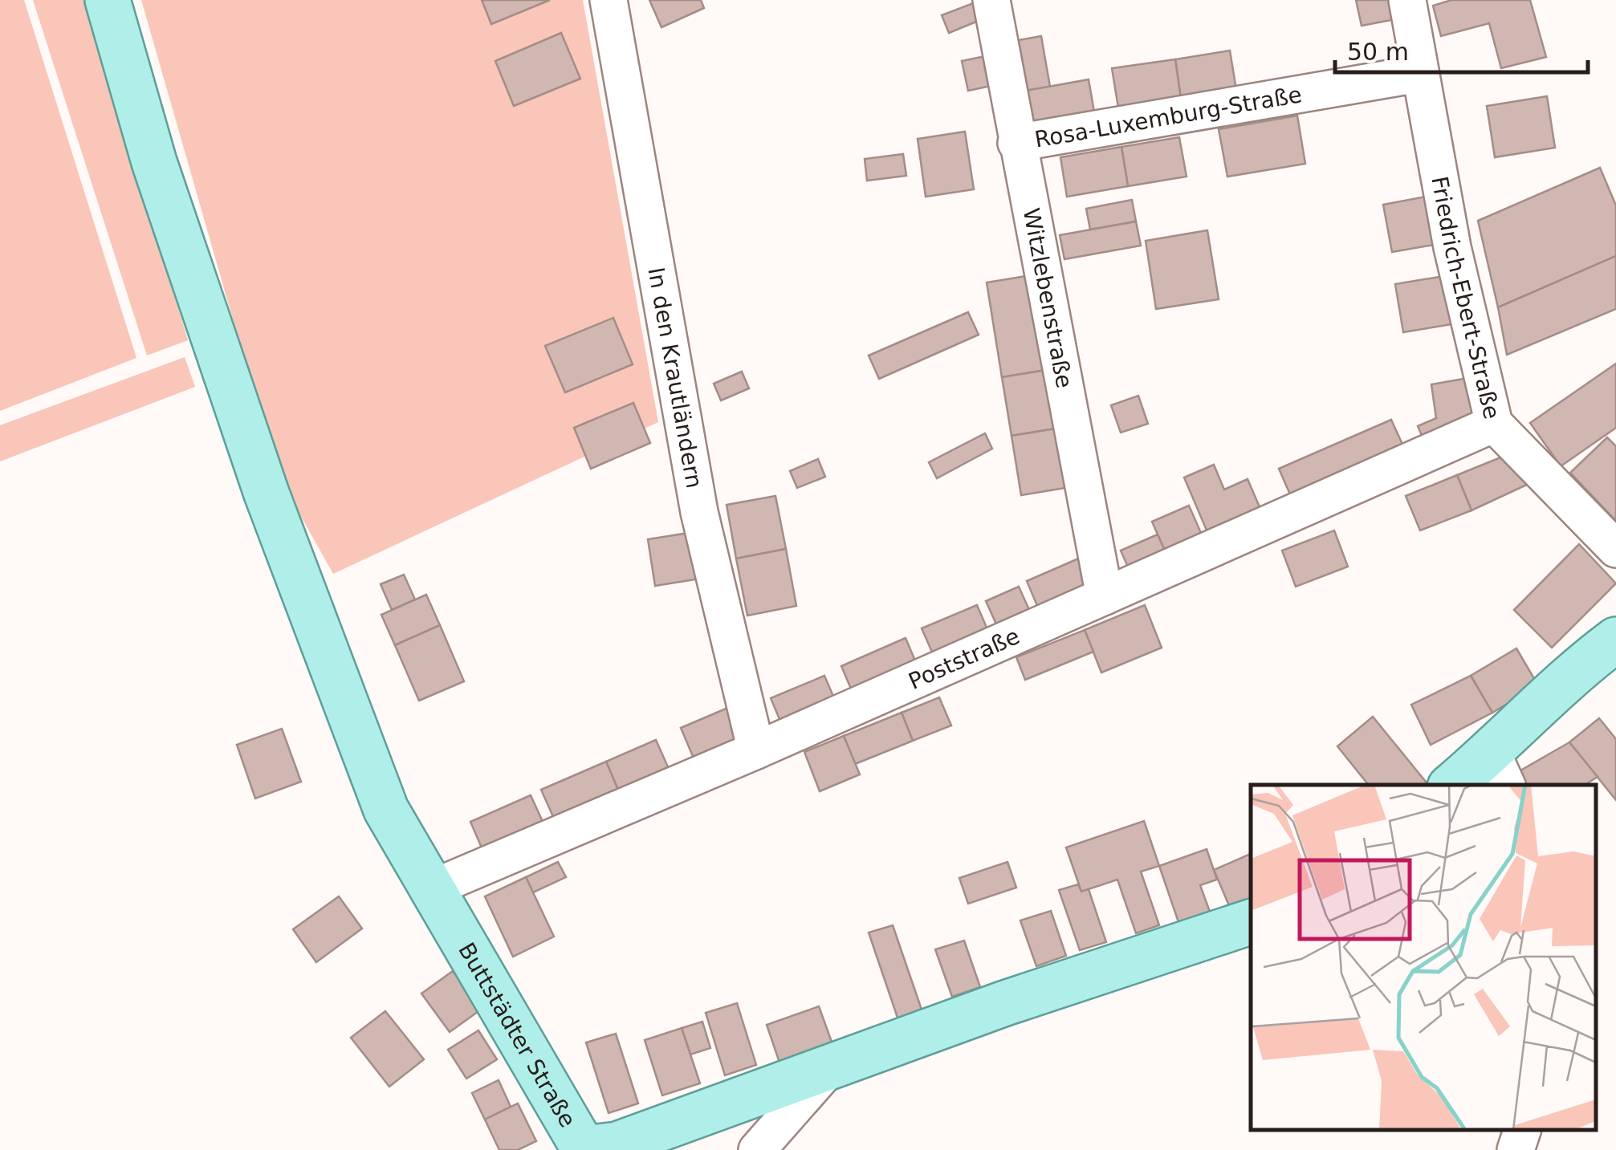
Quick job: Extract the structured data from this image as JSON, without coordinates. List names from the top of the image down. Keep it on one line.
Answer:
{"streets":{"main road":["Buttstädter Straße"],"street":["Rosa-Luxemburg-Straße","Friedrich-Ebert-Straße","Witzlebenstraße","In den Krautländern","Poststraße"]},"crossings":[["Rosa-Luxemburg-Straße","Friedrich-Ebert-Straße"],["Rosa-Luxemburg-Straße","Witzlebenstraße"],["Friedrich-Ebert-Straße","Poststraße"],["Witzlebenstraße","Poststraße"],["In den Krautländern","Poststraße"],["Poststraße","Buttstädter Straße"]],"scale_bar":"50 m"}
